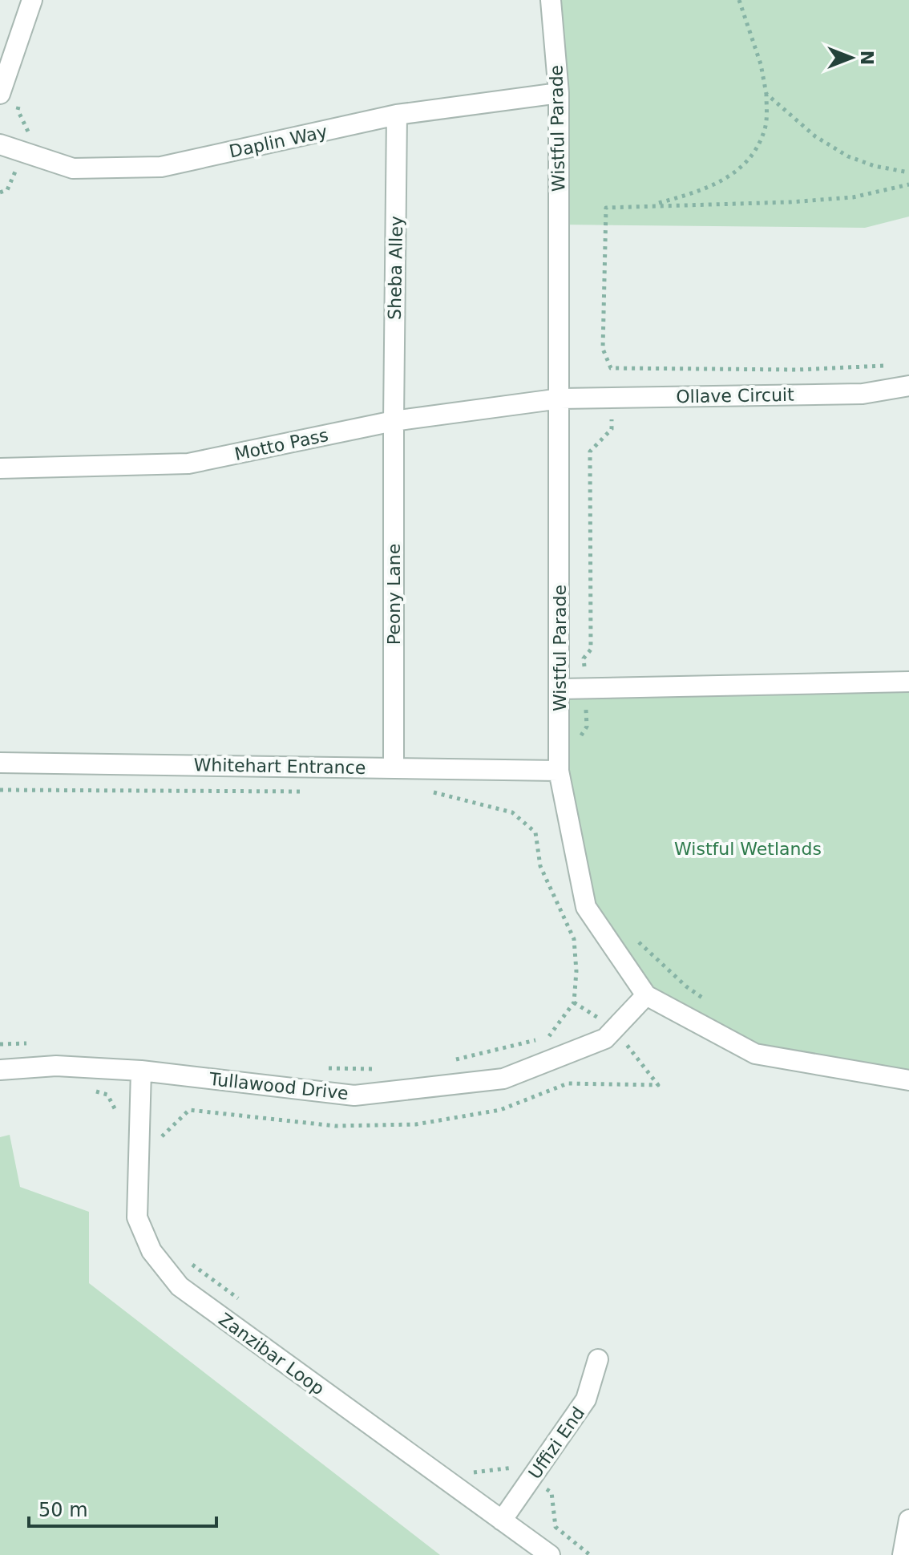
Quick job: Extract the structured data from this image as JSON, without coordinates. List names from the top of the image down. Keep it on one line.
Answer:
{"streets":{"street":["Wistful Parade","Daplin Way","Sheba Alley","Ollave Circuit","Motto Pass","Peony Lane","Whitehart Entrance","Tullawood Drive","Zanzibar Loop","Uffizi End"]},"crossings":[["Wistful Parade","Daplin Way"],["Wistful Parade","Ollave Circuit"],["Wistful Parade","Motto Pass"],["Wistful Parade","Whitehart Entrance"],["Wistful Parade","Tullawood Drive"],["Daplin Way","Sheba Alley"],["Sheba Alley","Motto Pass"],["Sheba Alley","Peony Lane"],["Ollave Circuit","Motto Pass"],["Motto Pass","Peony Lane"],["Peony Lane","Whitehart Entrance"],["Tullawood Drive","Zanzibar Loop"],["Zanzibar Loop","Uffizi End"]],"parks":["Wistful Wetlands"],"scale_bar":"50 m","north":"right"}
